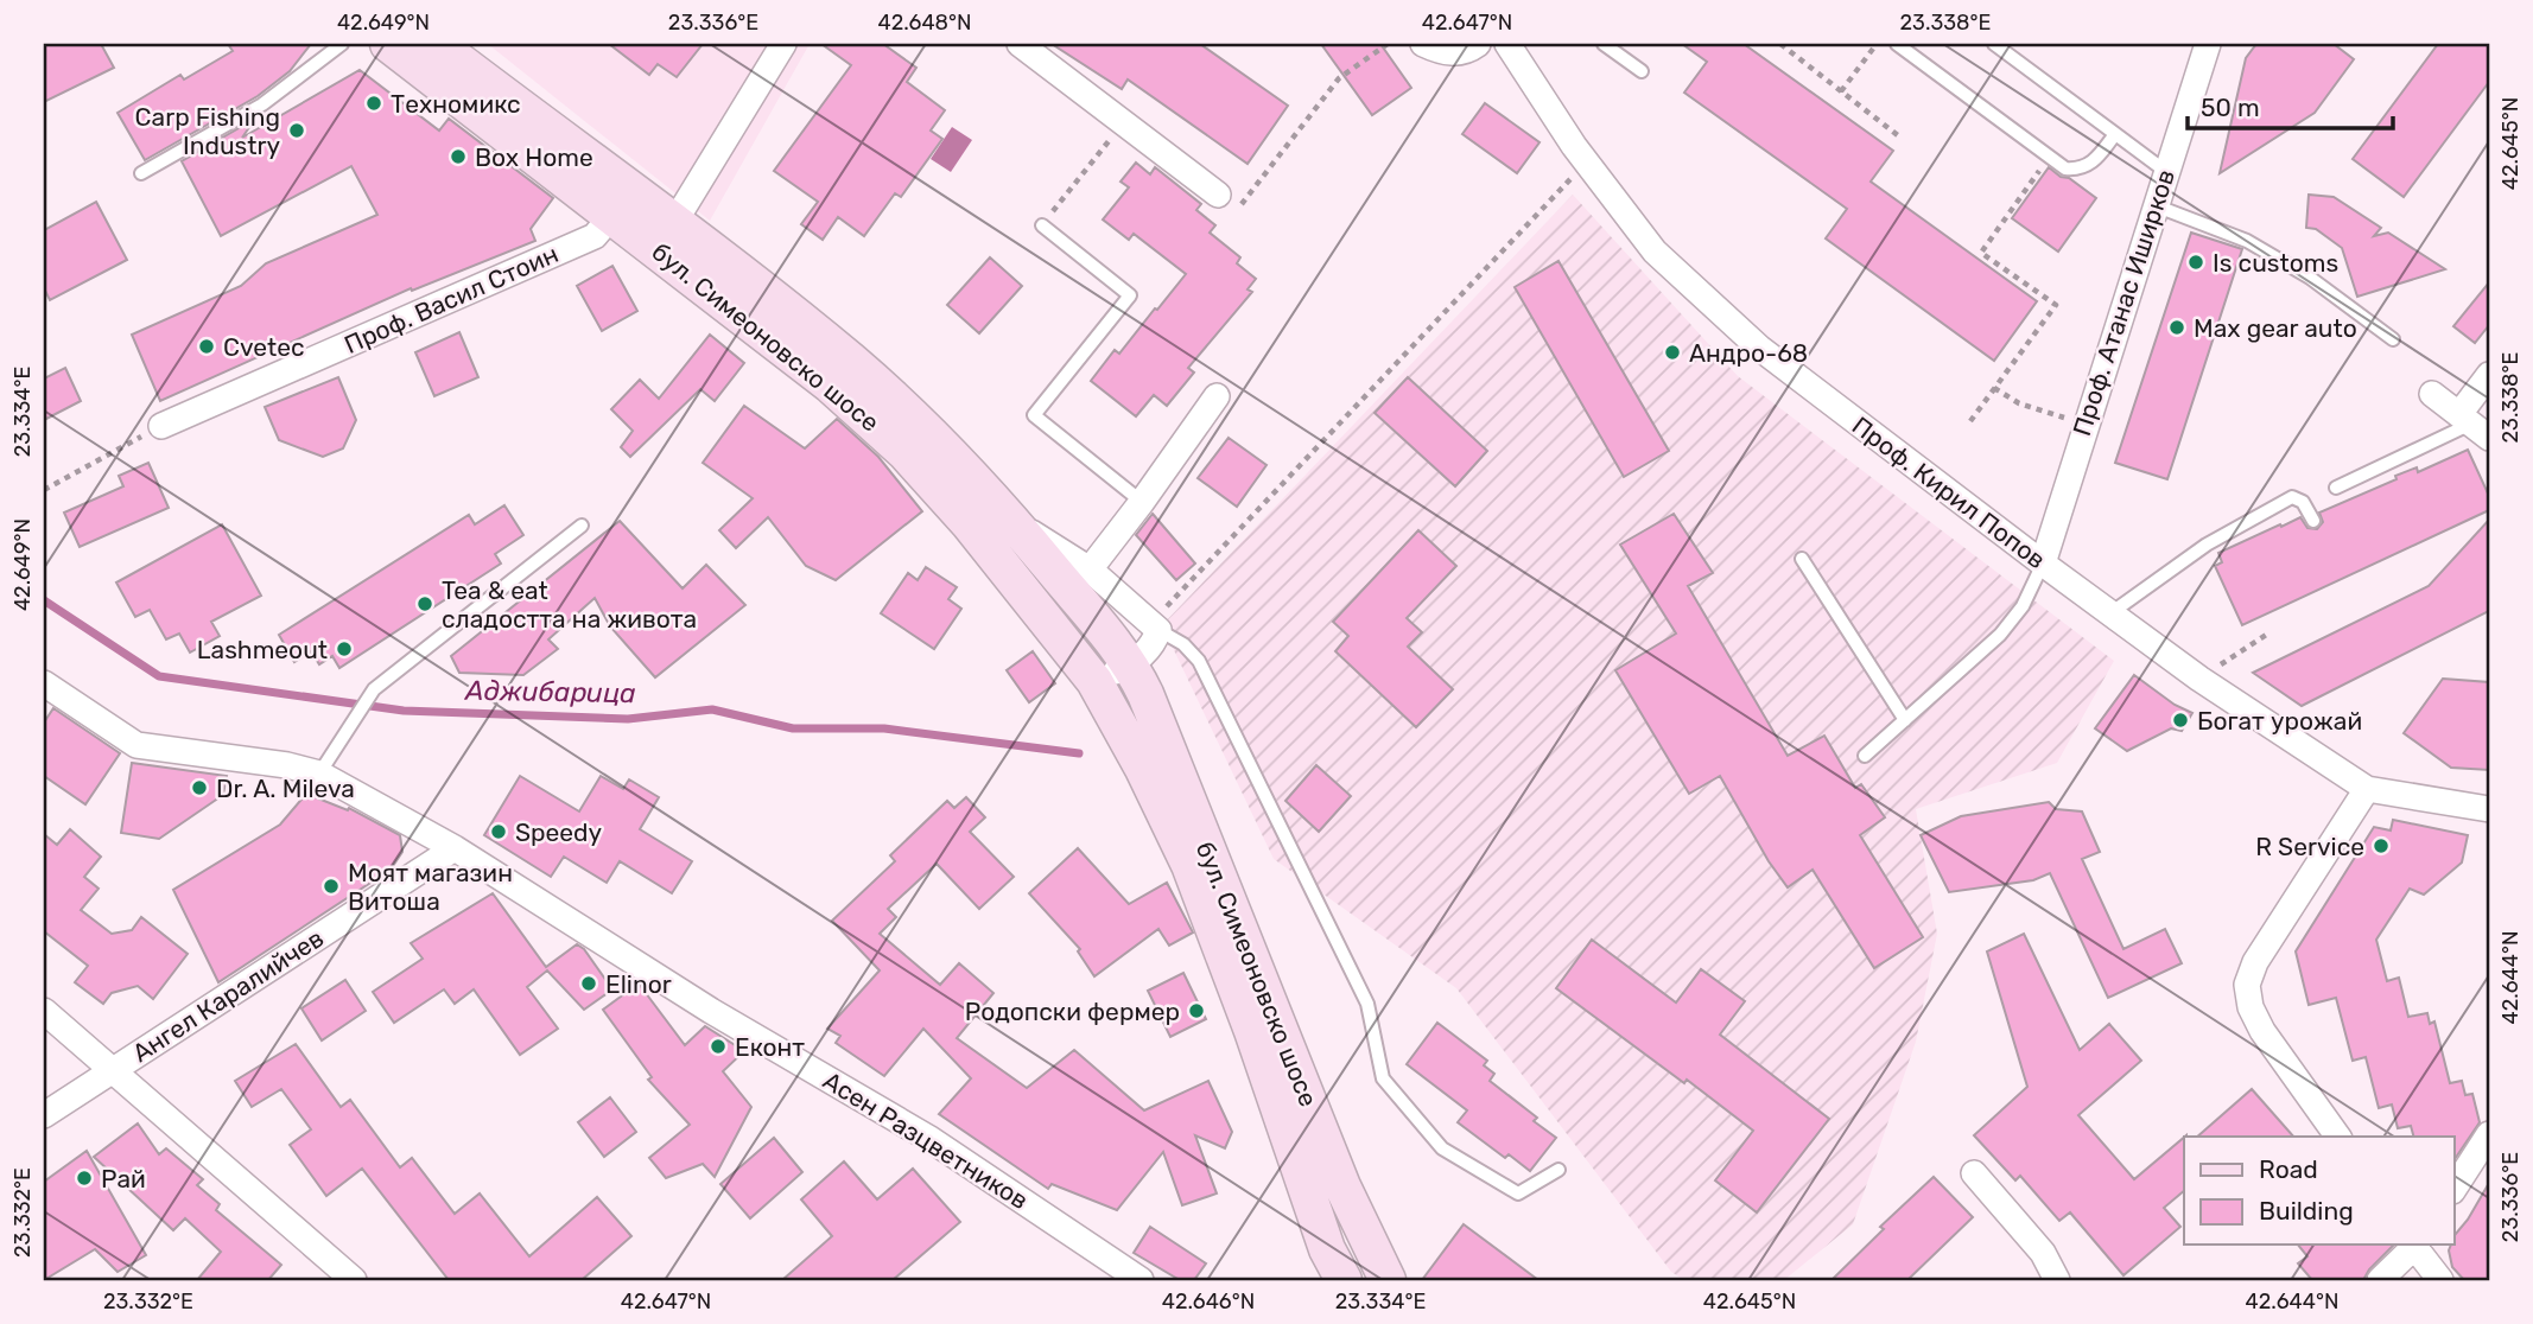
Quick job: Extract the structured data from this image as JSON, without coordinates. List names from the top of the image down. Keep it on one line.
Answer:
{"streets":{"main road":["бул. Симеоновско шосе"],"street":["Проф. Васил Стоин","Проф. Атанас Иширков","Проф. Кирил Попов","Ангел Каралийчев","Асен Разцветников"]},"crossings":[["Проф. Васил Стоин","бул. Симеоновско шосе"],["Проф. Атанас Иширков","Проф. Кирил Попов"],["Ангел Каралийчев","Асен Разцветников"]],"water":["Аджибарица"],"places":["Техномикс","Carp Fishing Industry","Box Home","Is customs","Max gear auto","Cvetec","Андро-68","Tea & eat сладостта на живота","Lashmeout","Богат урожай","Dr. A. Mileva","Speedy","R Service","Моят магазин Витоша","Elinor","Родопски фермер","Еконт","Рай"],"legend":["Road","Building"],"scale_bar":"50 m","coordinates":["42.649°N","23.336°E","42.648°N","42.647°N","23.338°E","42.645°N","23.334°E","42.644°N","23.332°E","42.646°N"]}
